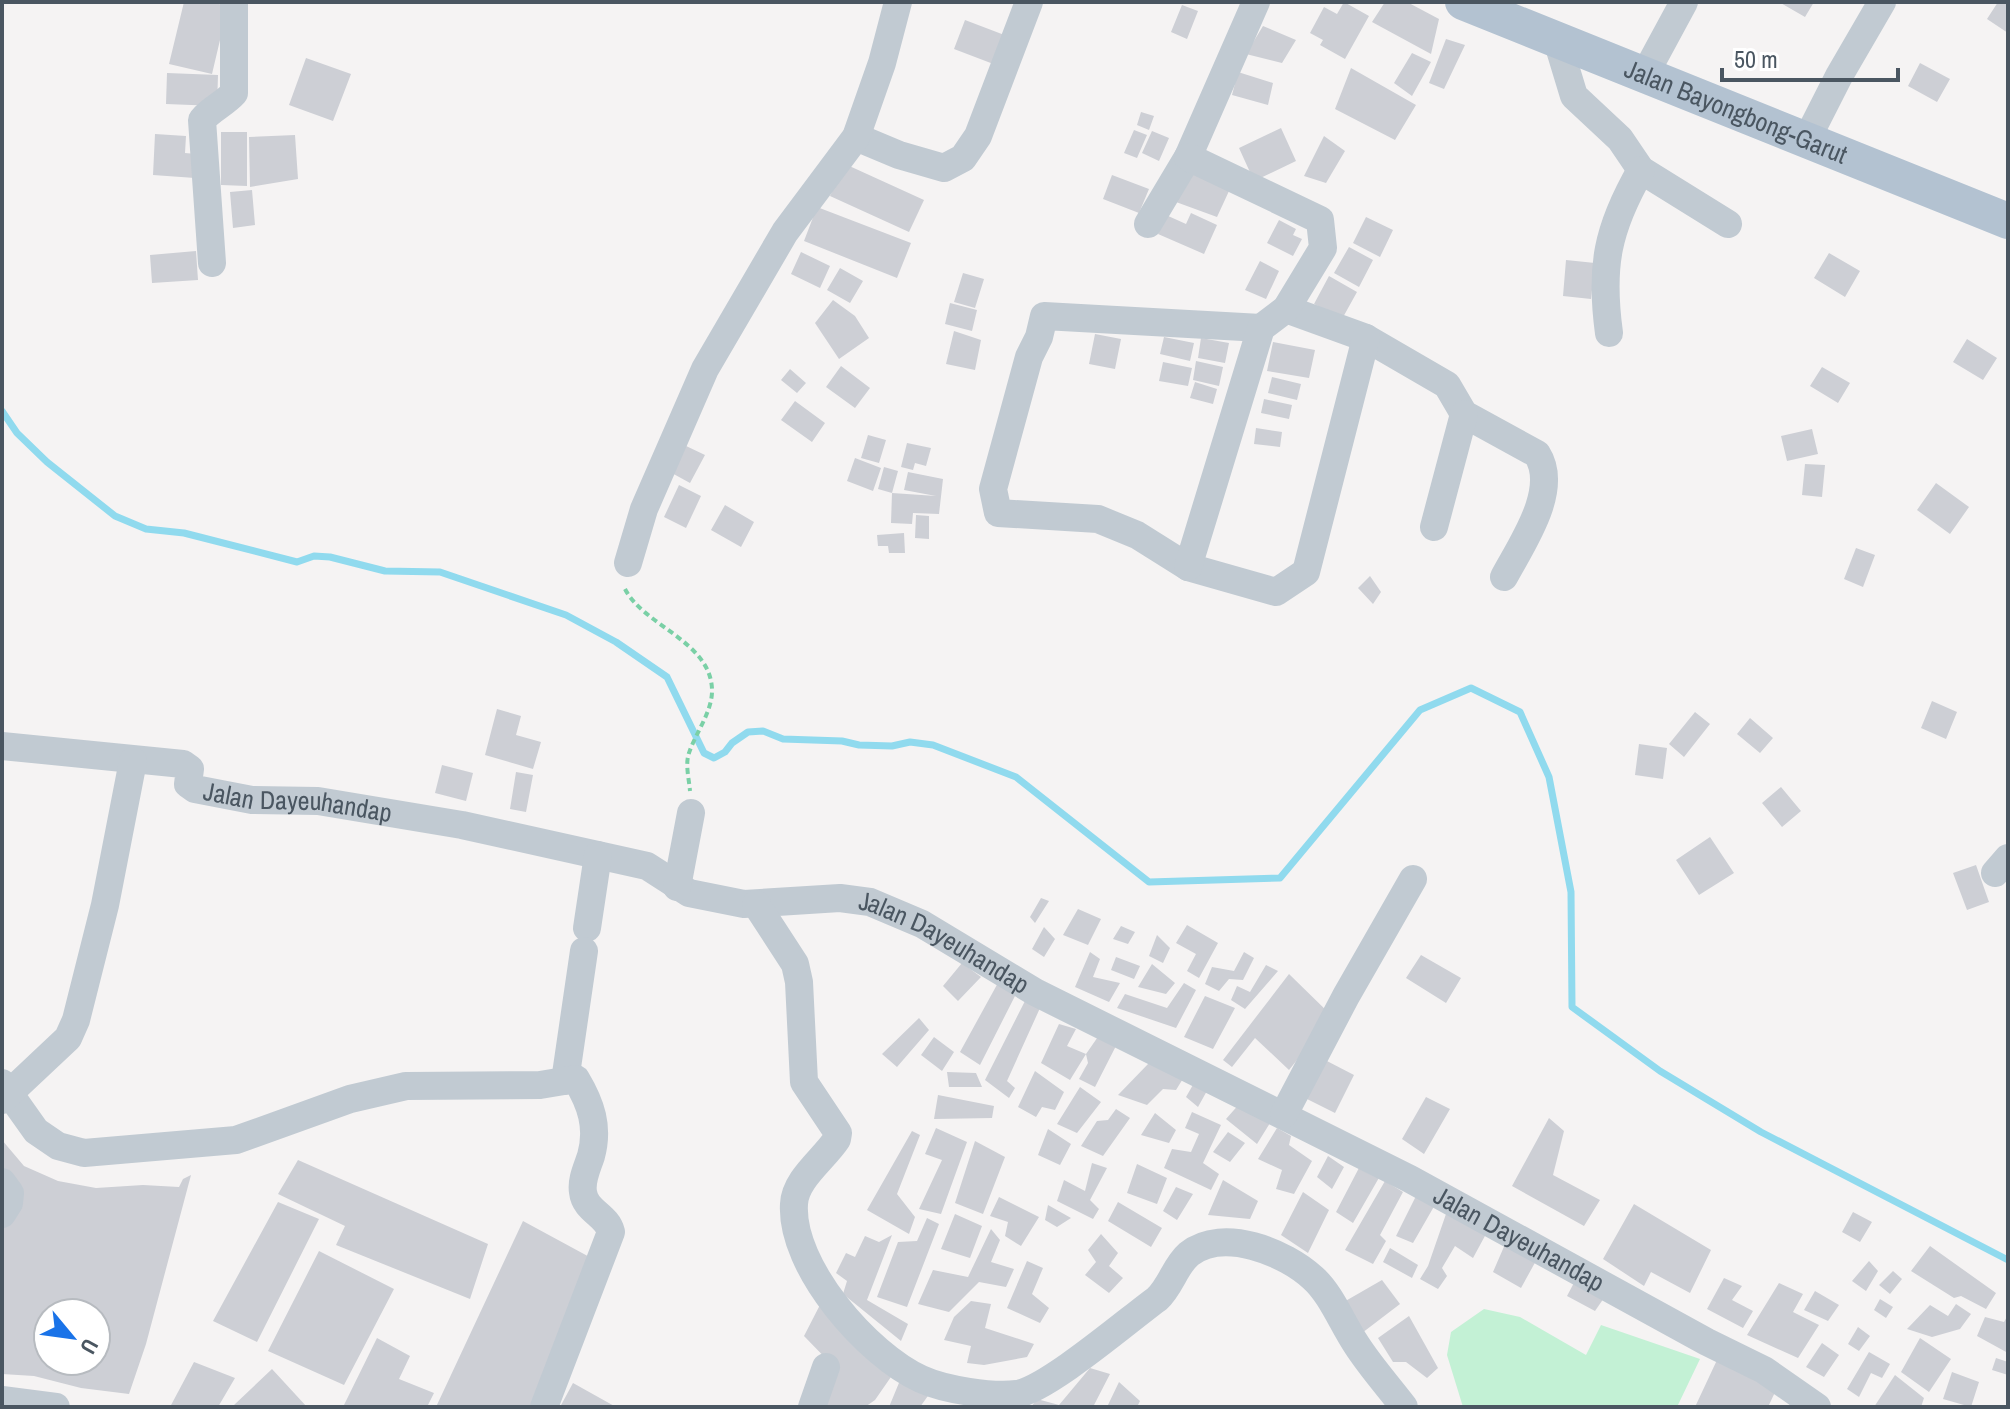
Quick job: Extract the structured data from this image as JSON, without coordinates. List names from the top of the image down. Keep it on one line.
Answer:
{"streets":{"main road":["Jalan Bayongbong-Garut"],"street":["Jalan Dayeuhandap"]},"scale_bar":"50 m","north":"bottom right"}
